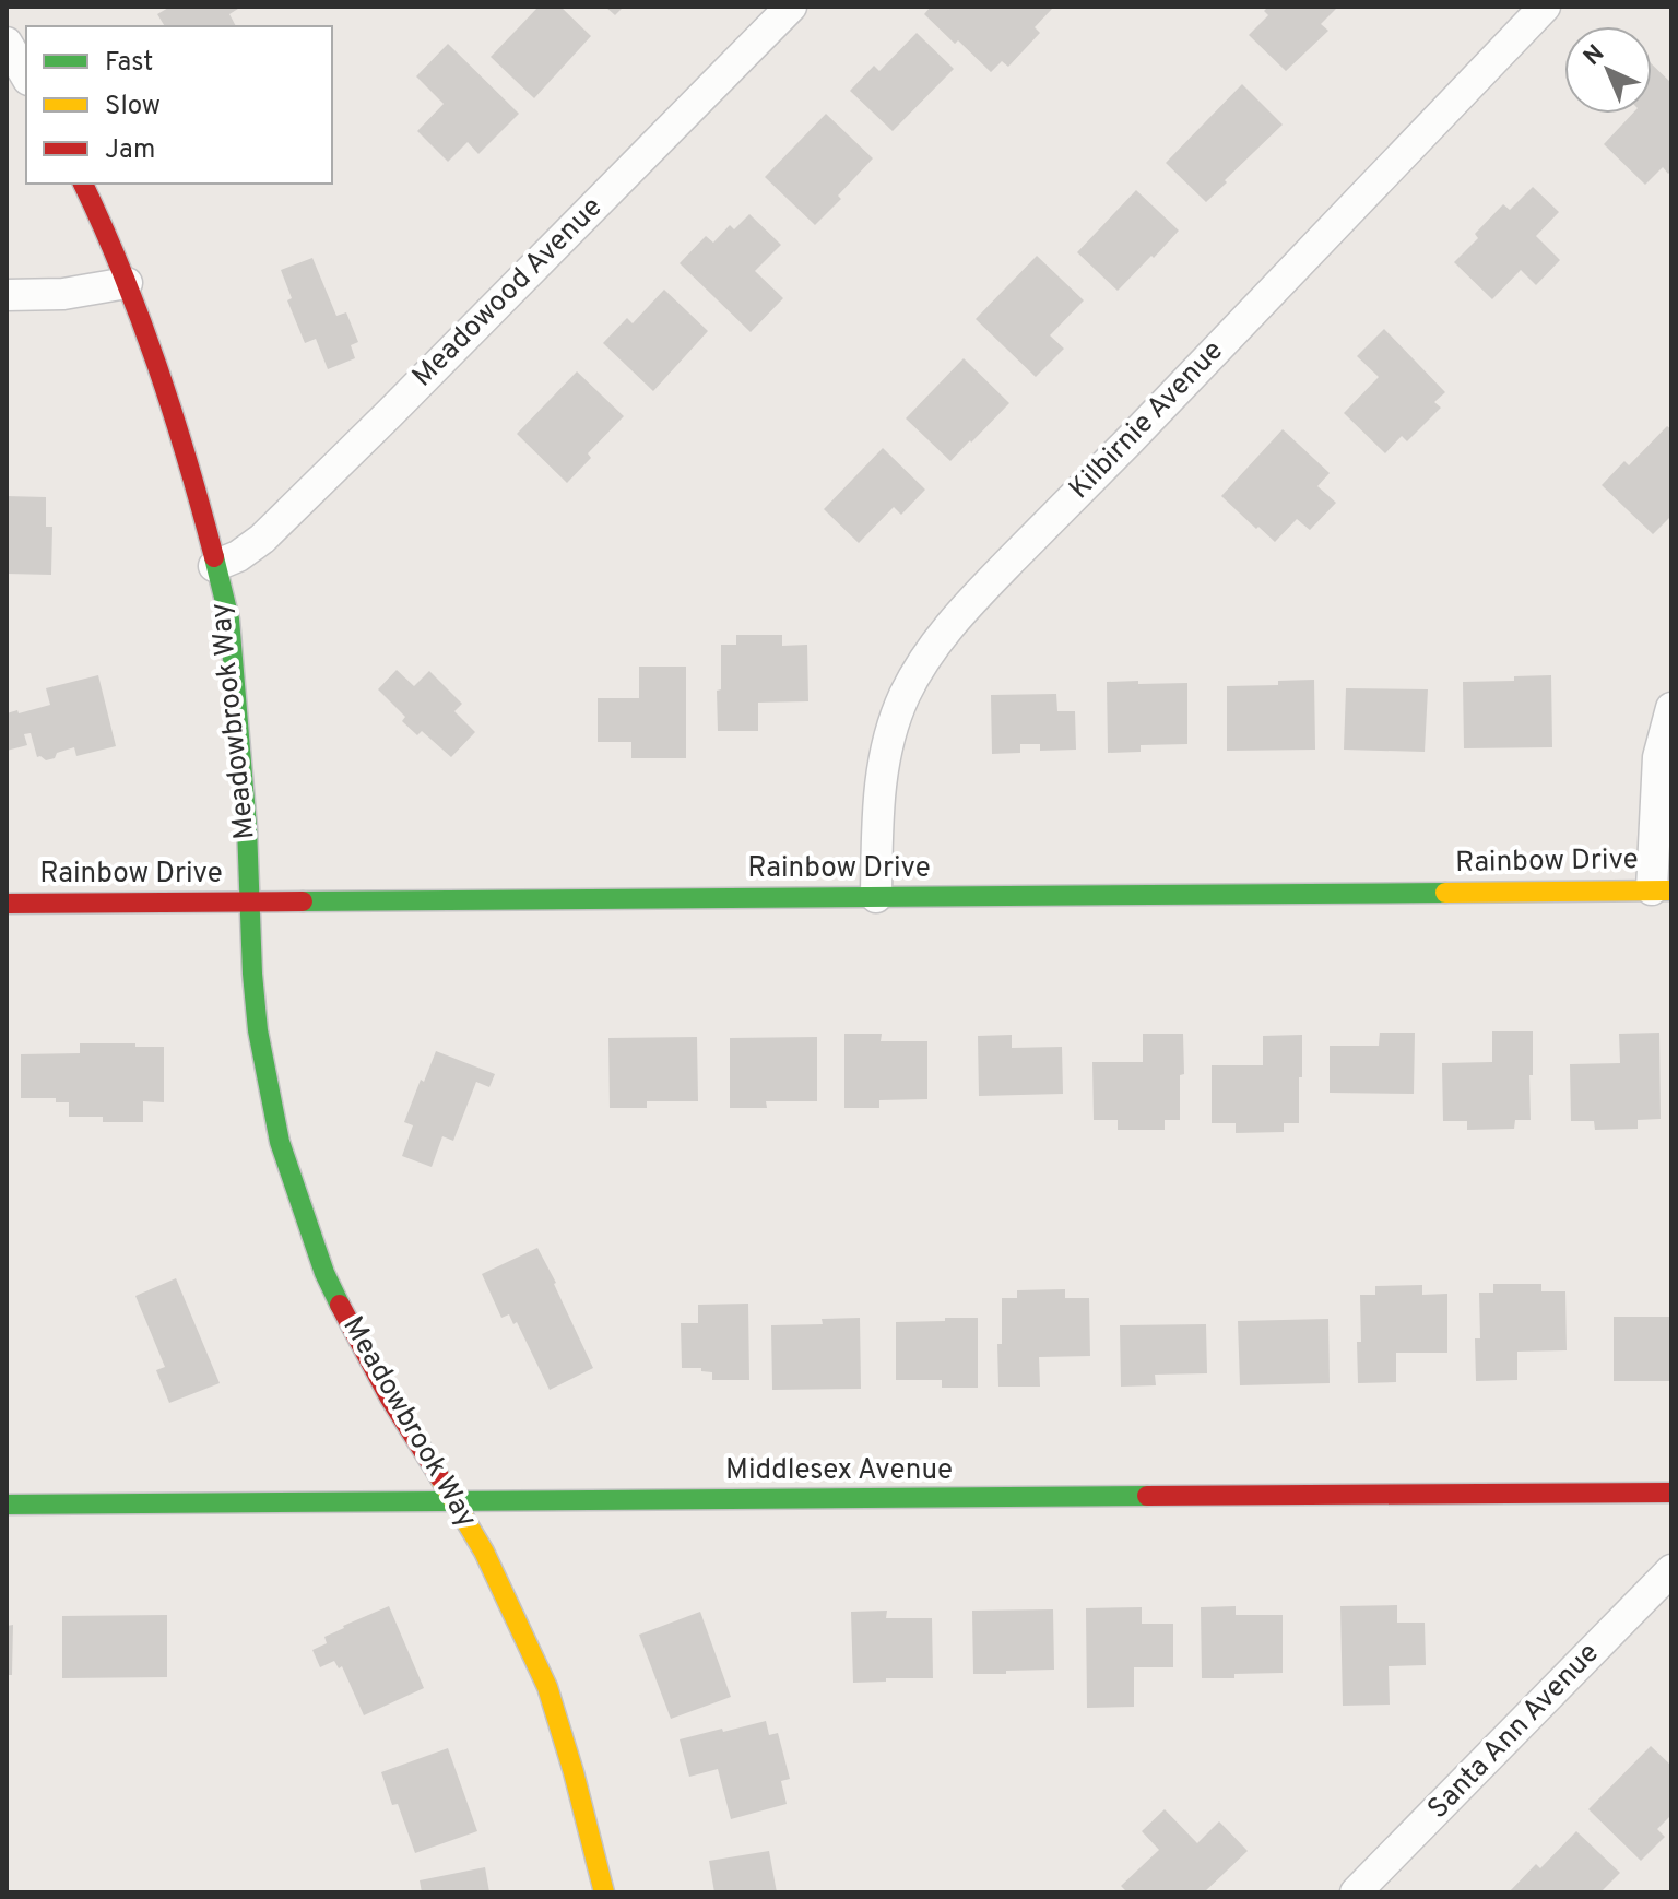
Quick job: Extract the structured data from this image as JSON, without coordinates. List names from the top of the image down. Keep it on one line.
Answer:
{"streets":{"street":["Meadowood Avenue","Kilbirnie Avenue","Meadowbrook Way","Rainbow Drive","Middlesex Avenue","Santa Ann Avenue"]},"crossings":[["Meadowood Avenue","Meadowbrook Way"],["Kilbirnie Avenue","Rainbow Drive"],["Meadowbrook Way","Rainbow Drive"],["Meadowbrook Way","Middlesex Avenue"]],"legend":["Fast","Slow","Jam"],"north":"top left"}
